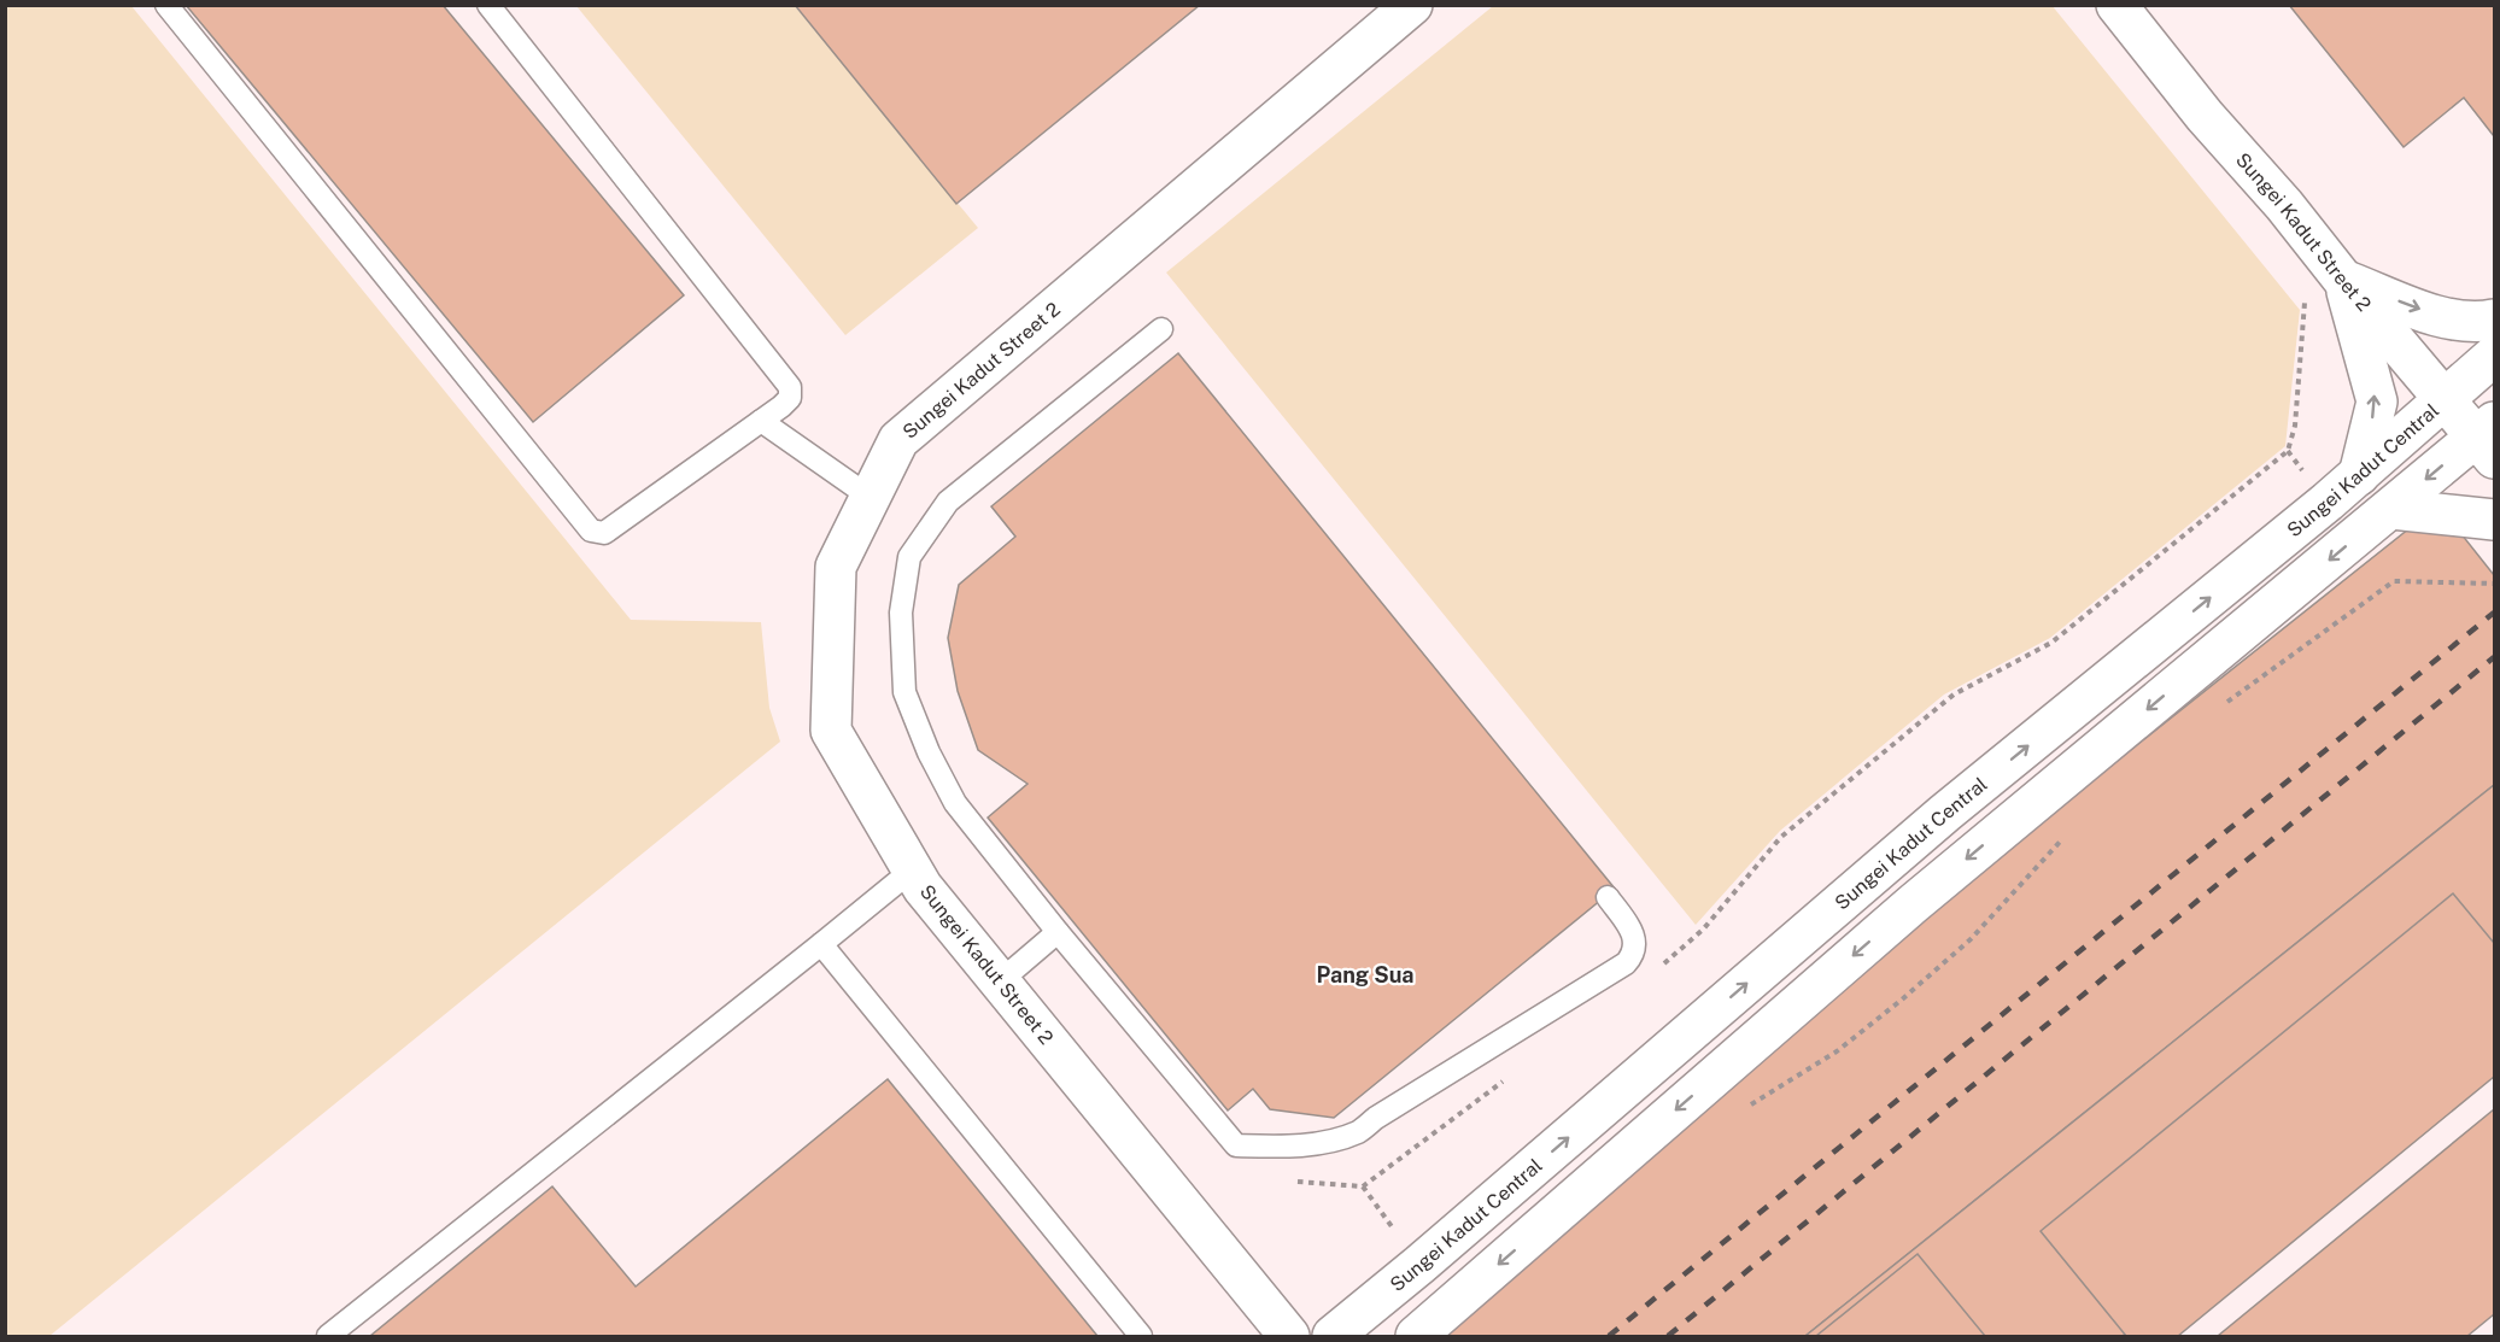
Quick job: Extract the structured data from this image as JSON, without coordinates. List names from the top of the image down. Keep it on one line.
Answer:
{"streets":{"street":["Sungei Kadut Street 2","Sungei Kadut Central"]},"crossings":[["Sungei Kadut Street 2","Sungei Kadut Central"]],"districts":["Pang Sua"]}
